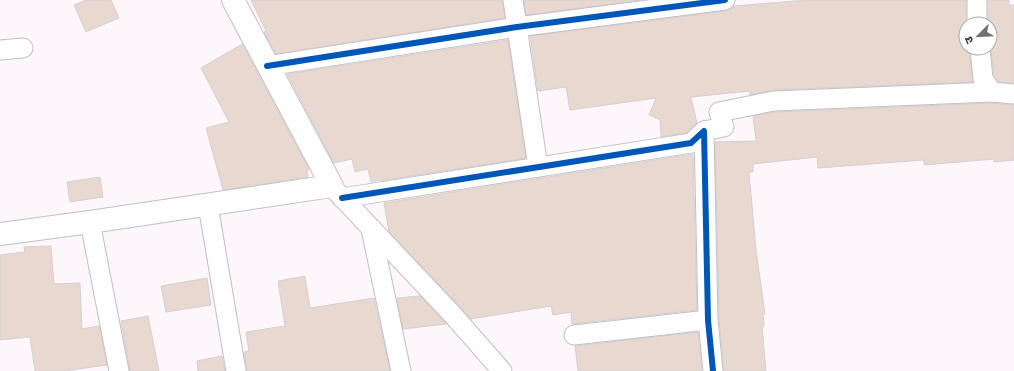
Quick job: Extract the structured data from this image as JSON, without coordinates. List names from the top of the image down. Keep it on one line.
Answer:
{"north":"bottom left"}
